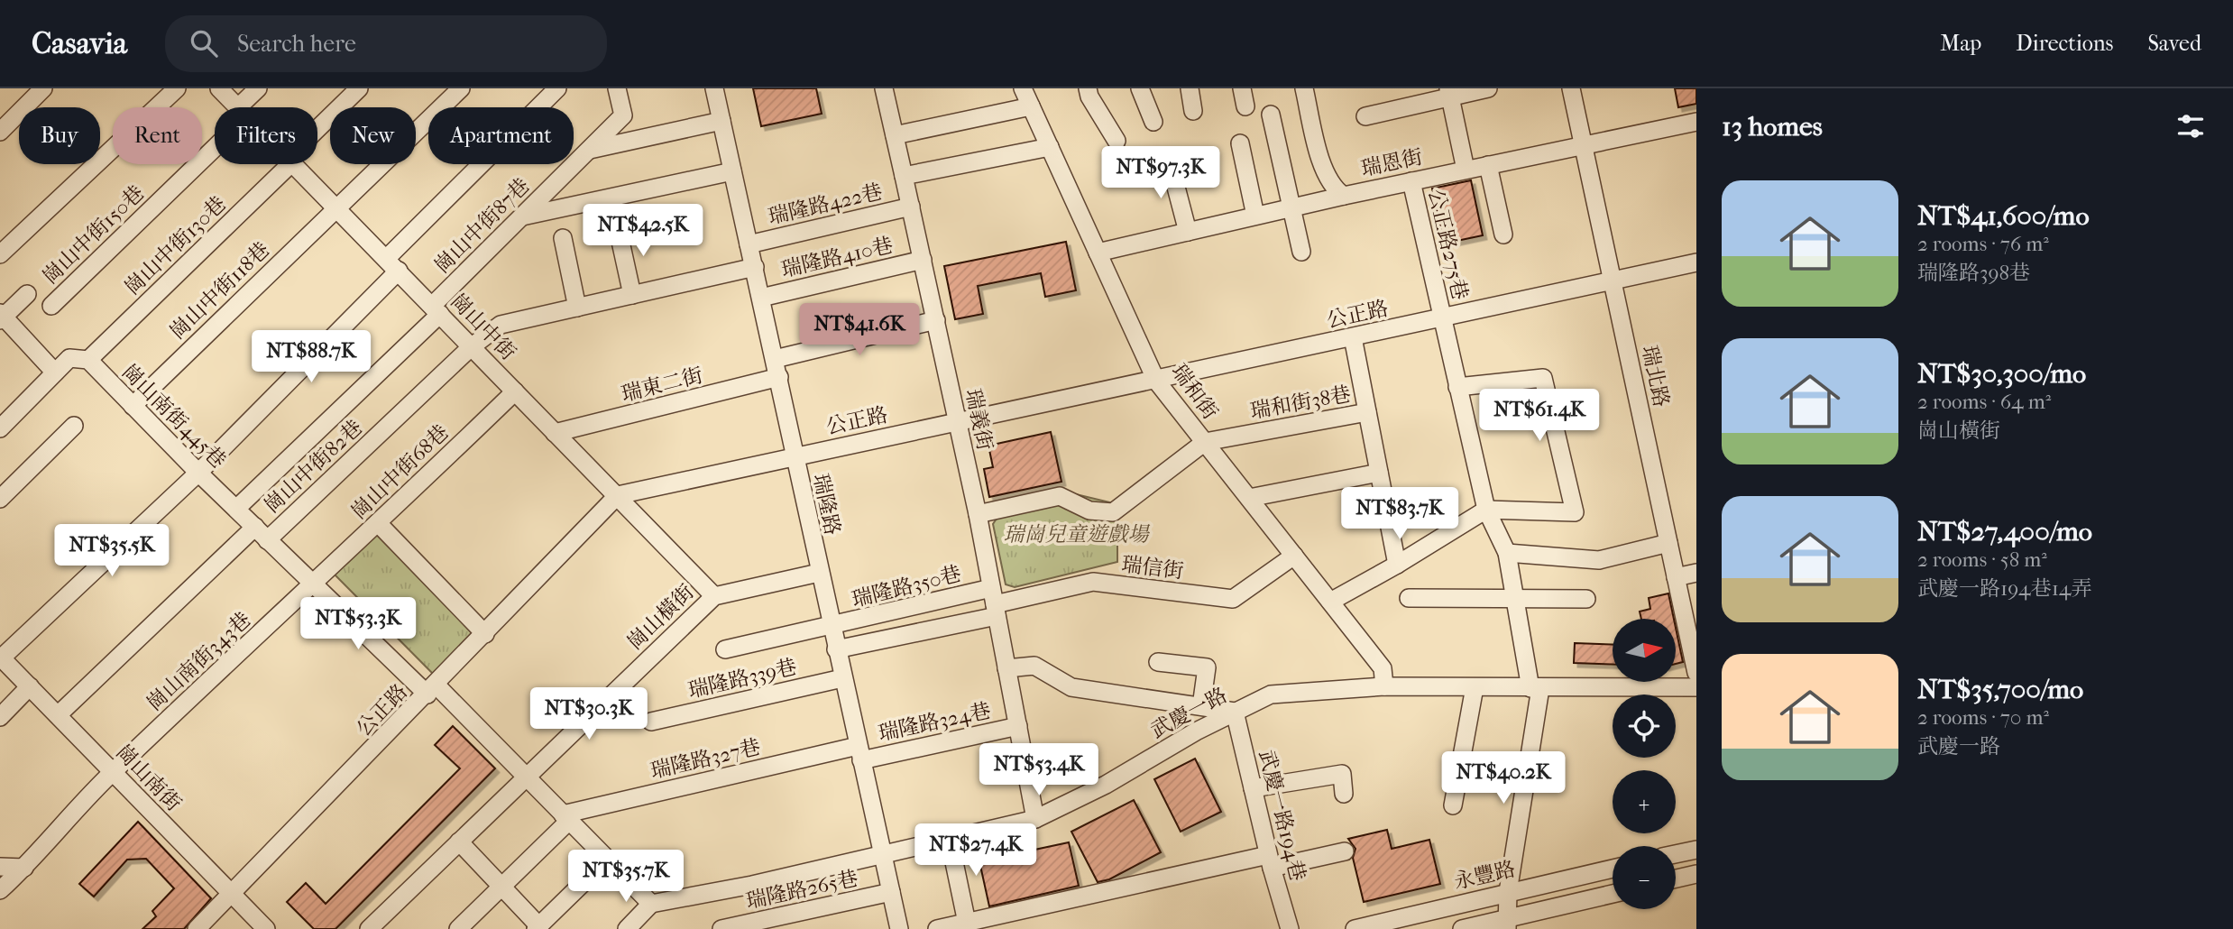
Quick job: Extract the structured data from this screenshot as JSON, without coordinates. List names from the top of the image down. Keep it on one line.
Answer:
{"streets":{"street":["瑞恩街","瑞隆路422巷","崗山中街87巷","崗山中街150巷","公正路275巷","崗山中街130巷","瑞隆路410巷","崗山中街118巷","公正路","崗山中街","瑞北路","瑞東二街","瑞和街","瑞和街38巷","崗山南街445巷","瑞義街","崗山中街82巷","崗山中街68巷","瑞隆路","瑞信街","瑞隆路350巷","崗山橫街","崗山南街343巷","瑞隆路339巷","武慶一路","瑞隆路324巷","瑞隆路327巷","崗山南街","武慶一路194巷","永豐路","瑞隆路265巷"]},"crossings":[["瑞恩街","公正路275巷"],["瑞恩街","瑞北路"],["瑞恩街","瑞和街"],["瑞隆路422巷","瑞義街"],["瑞隆路422巷","瑞隆路"],["崗山中街87巷","崗山中街"],["崗山中街87巷","崗山南街445巷"],["公正路275巷","公正路"],["崗山中街130巷","崗山南街445巷"],["瑞隆路410巷","瑞義街"],["瑞隆路410巷","瑞隆路"],["崗山中街118巷","崗山中街"],["崗山中街118巷","崗山南街445巷"],["公正路","崗山中街"],["公正路","瑞北路"],["公正路","瑞和街"],["公正路","崗山南街445巷"],["公正路","瑞義街"],["公正路","瑞隆路"],["公正路","崗山南街"],["崗山中街","瑞東二街"],["崗山中街","崗山中街82巷"],["崗山中街","崗山中街68巷"],["崗山中街","崗山橫街"],["瑞東二街","瑞隆路"],["瑞和街","瑞和街38巷"],["瑞和街","瑞信街"],["瑞和街","武慶一路"],["崗山南街445巷","崗山中街82巷"],["崗山南街445巷","崗山中街68巷"],["崗山南街445巷","崗山南街343巷"],["瑞義街","瑞信街"],["瑞義街","瑞隆路350巷"],["瑞義街","武慶一路"],["瑞義街","瑞隆路324巷"],["崗山中街82巷","瑞隆路"],["崗山中街82巷","崗山南街"],["崗山中街68巷","崗山南街343巷"],["瑞隆路","瑞隆路350巷"],["瑞隆路","崗山橫街"],["瑞隆路","瑞隆路339巷"],["瑞隆路","武慶一路"],["瑞隆路","瑞隆路324巷"],["瑞隆路","瑞隆路327巷"],["瑞隆路","瑞隆路265巷"],["瑞信街","瑞隆路350巷"],["崗山南街343巷","崗山南街"],["武慶一路","武慶一路194巷"],["瑞隆路324巷","瑞隆路327巷"]],"parks":["瑞崗兒童遊戲場"],"north":"right","page":{"header":"Casavia","search":"Search here","nav":["Map","Directions","Saved"],"heading":"13 homes","chip":["Buy","Rent","Filters","New","Apartment"],"price":["NT$97.3K","NT$42.5K","NT$41.6K","NT$88.7K","NT$61.4K","NT$83.7K","NT$35.5K","NT$53.3K","NT$30.3K","NT$53.4K","NT$40.2K","NT$27.4K","NT$35.7K"],"list":[{"name":"NT$41,600/mo","note":"2 rooms · 76 m² · 瑞隆路398巷"},{"name":"NT$30,300/mo","note":"2 rooms · 64 m² · 崗山橫街"},{"name":"NT$27,400/mo","note":"2 rooms · 58 m² · 武慶一路194巷14弄"},{"name":"NT$35,700/mo","note":"2 rooms · 70 m² · 武慶一路"}],"map_buttons":["+","−"]}}
